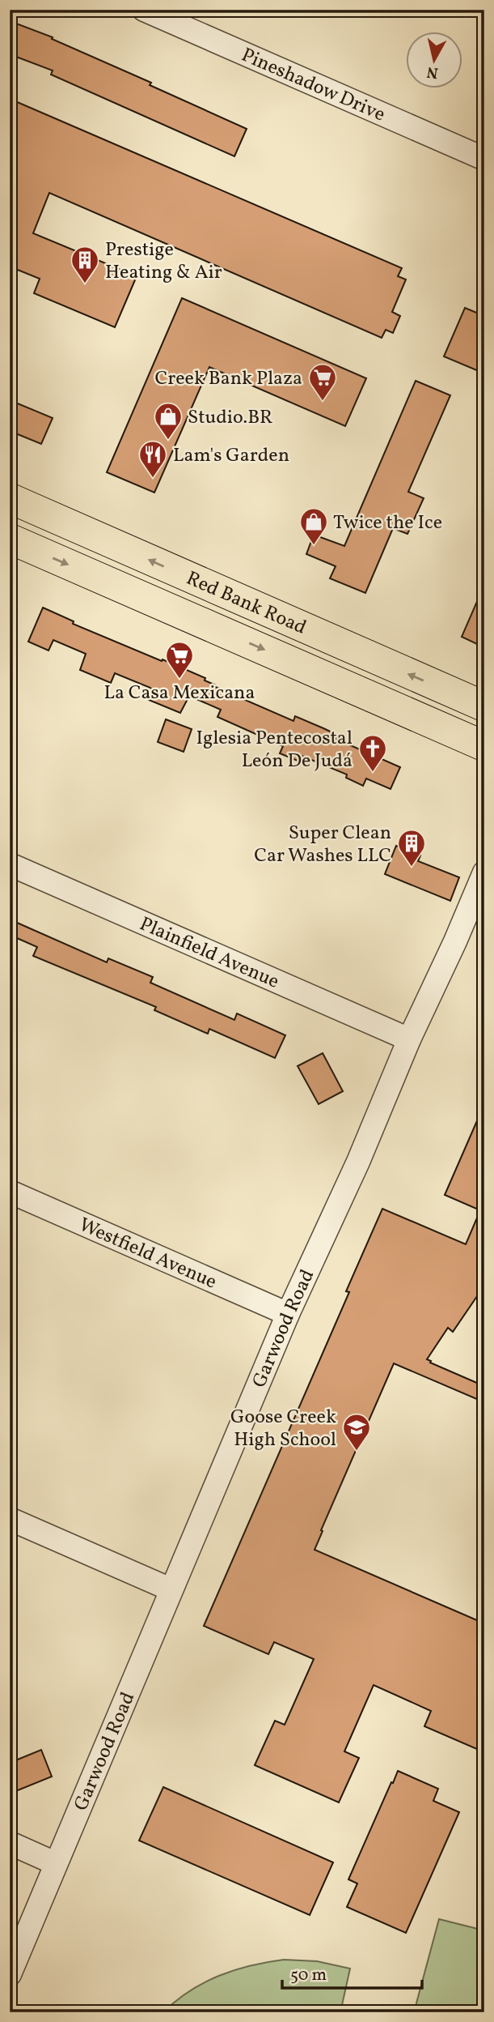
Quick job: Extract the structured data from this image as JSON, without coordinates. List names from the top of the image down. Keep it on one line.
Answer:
{"streets":{"main road":["Red Bank Road"],"street":["Pineshadow Drive","Plainfield Avenue","Westfield Avenue","Garwood Road"]},"crossings":[["Plainfield Avenue","Garwood Road"],["Westfield Avenue","Garwood Road"]],"places":{"building":["Prestige Heating & Air","Super Clean Car Washes LLC"],"supermarket":["Creek Bank Plaza","La Casa Mexicana"],"shop":["Studio.BR","Twice the Ice"],"restaurant":["Lam's Garden"],"church":["Iglesia Pentecostal León De Judá"],"school or university":["Goose Creek High School"]},"scale_bar":"50 m","north":"bottom"}
